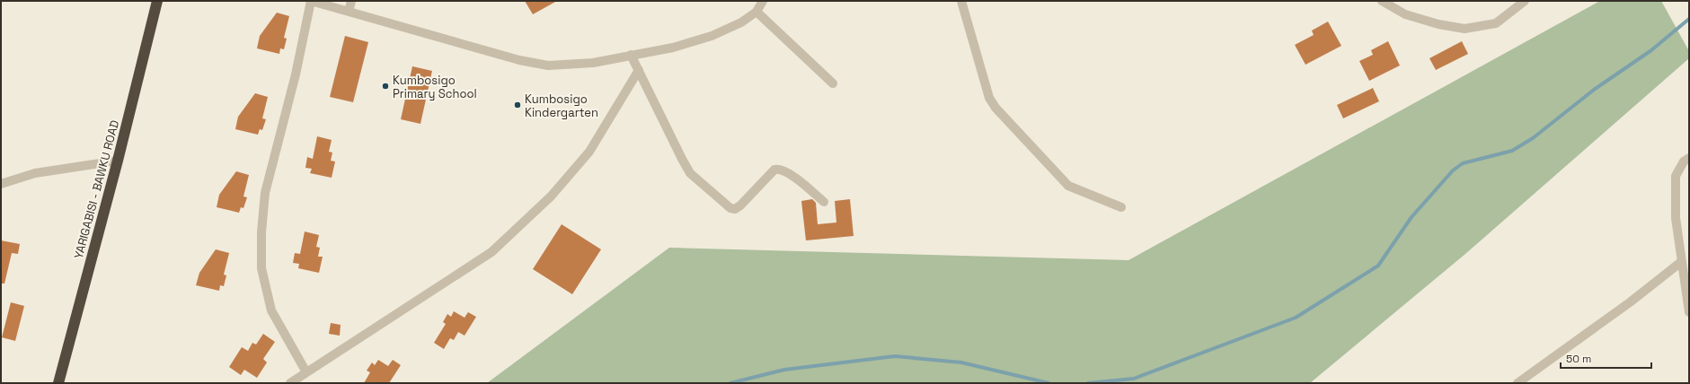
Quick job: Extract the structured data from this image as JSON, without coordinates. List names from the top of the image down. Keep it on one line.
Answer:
{"streets":{"highway":["YARIGABISI - BAWKU ROAD"]},"places":["Kumbosigo Primary School","Kumbosigo Kindergarten"],"scale_bar":"50 m"}
